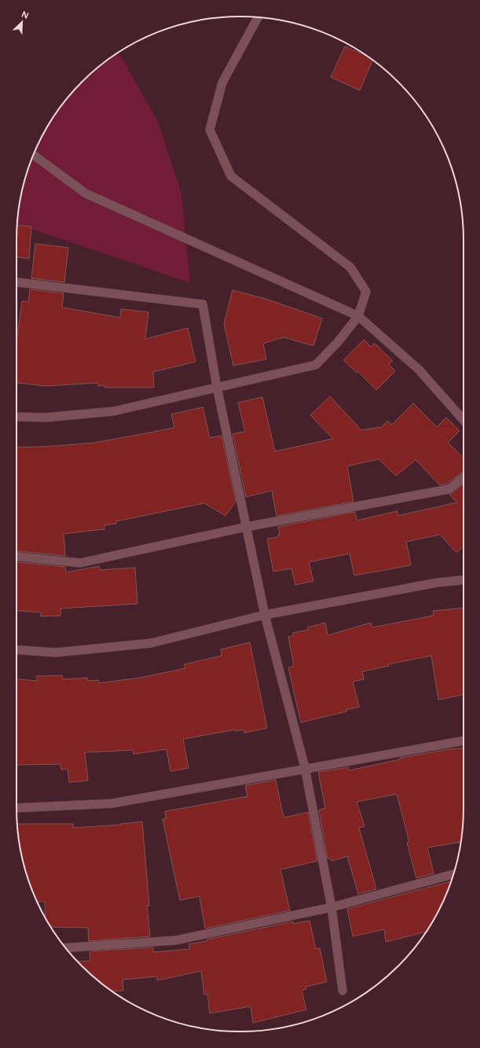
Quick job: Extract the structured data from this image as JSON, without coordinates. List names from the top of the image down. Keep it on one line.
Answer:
{"north":"top right"}
